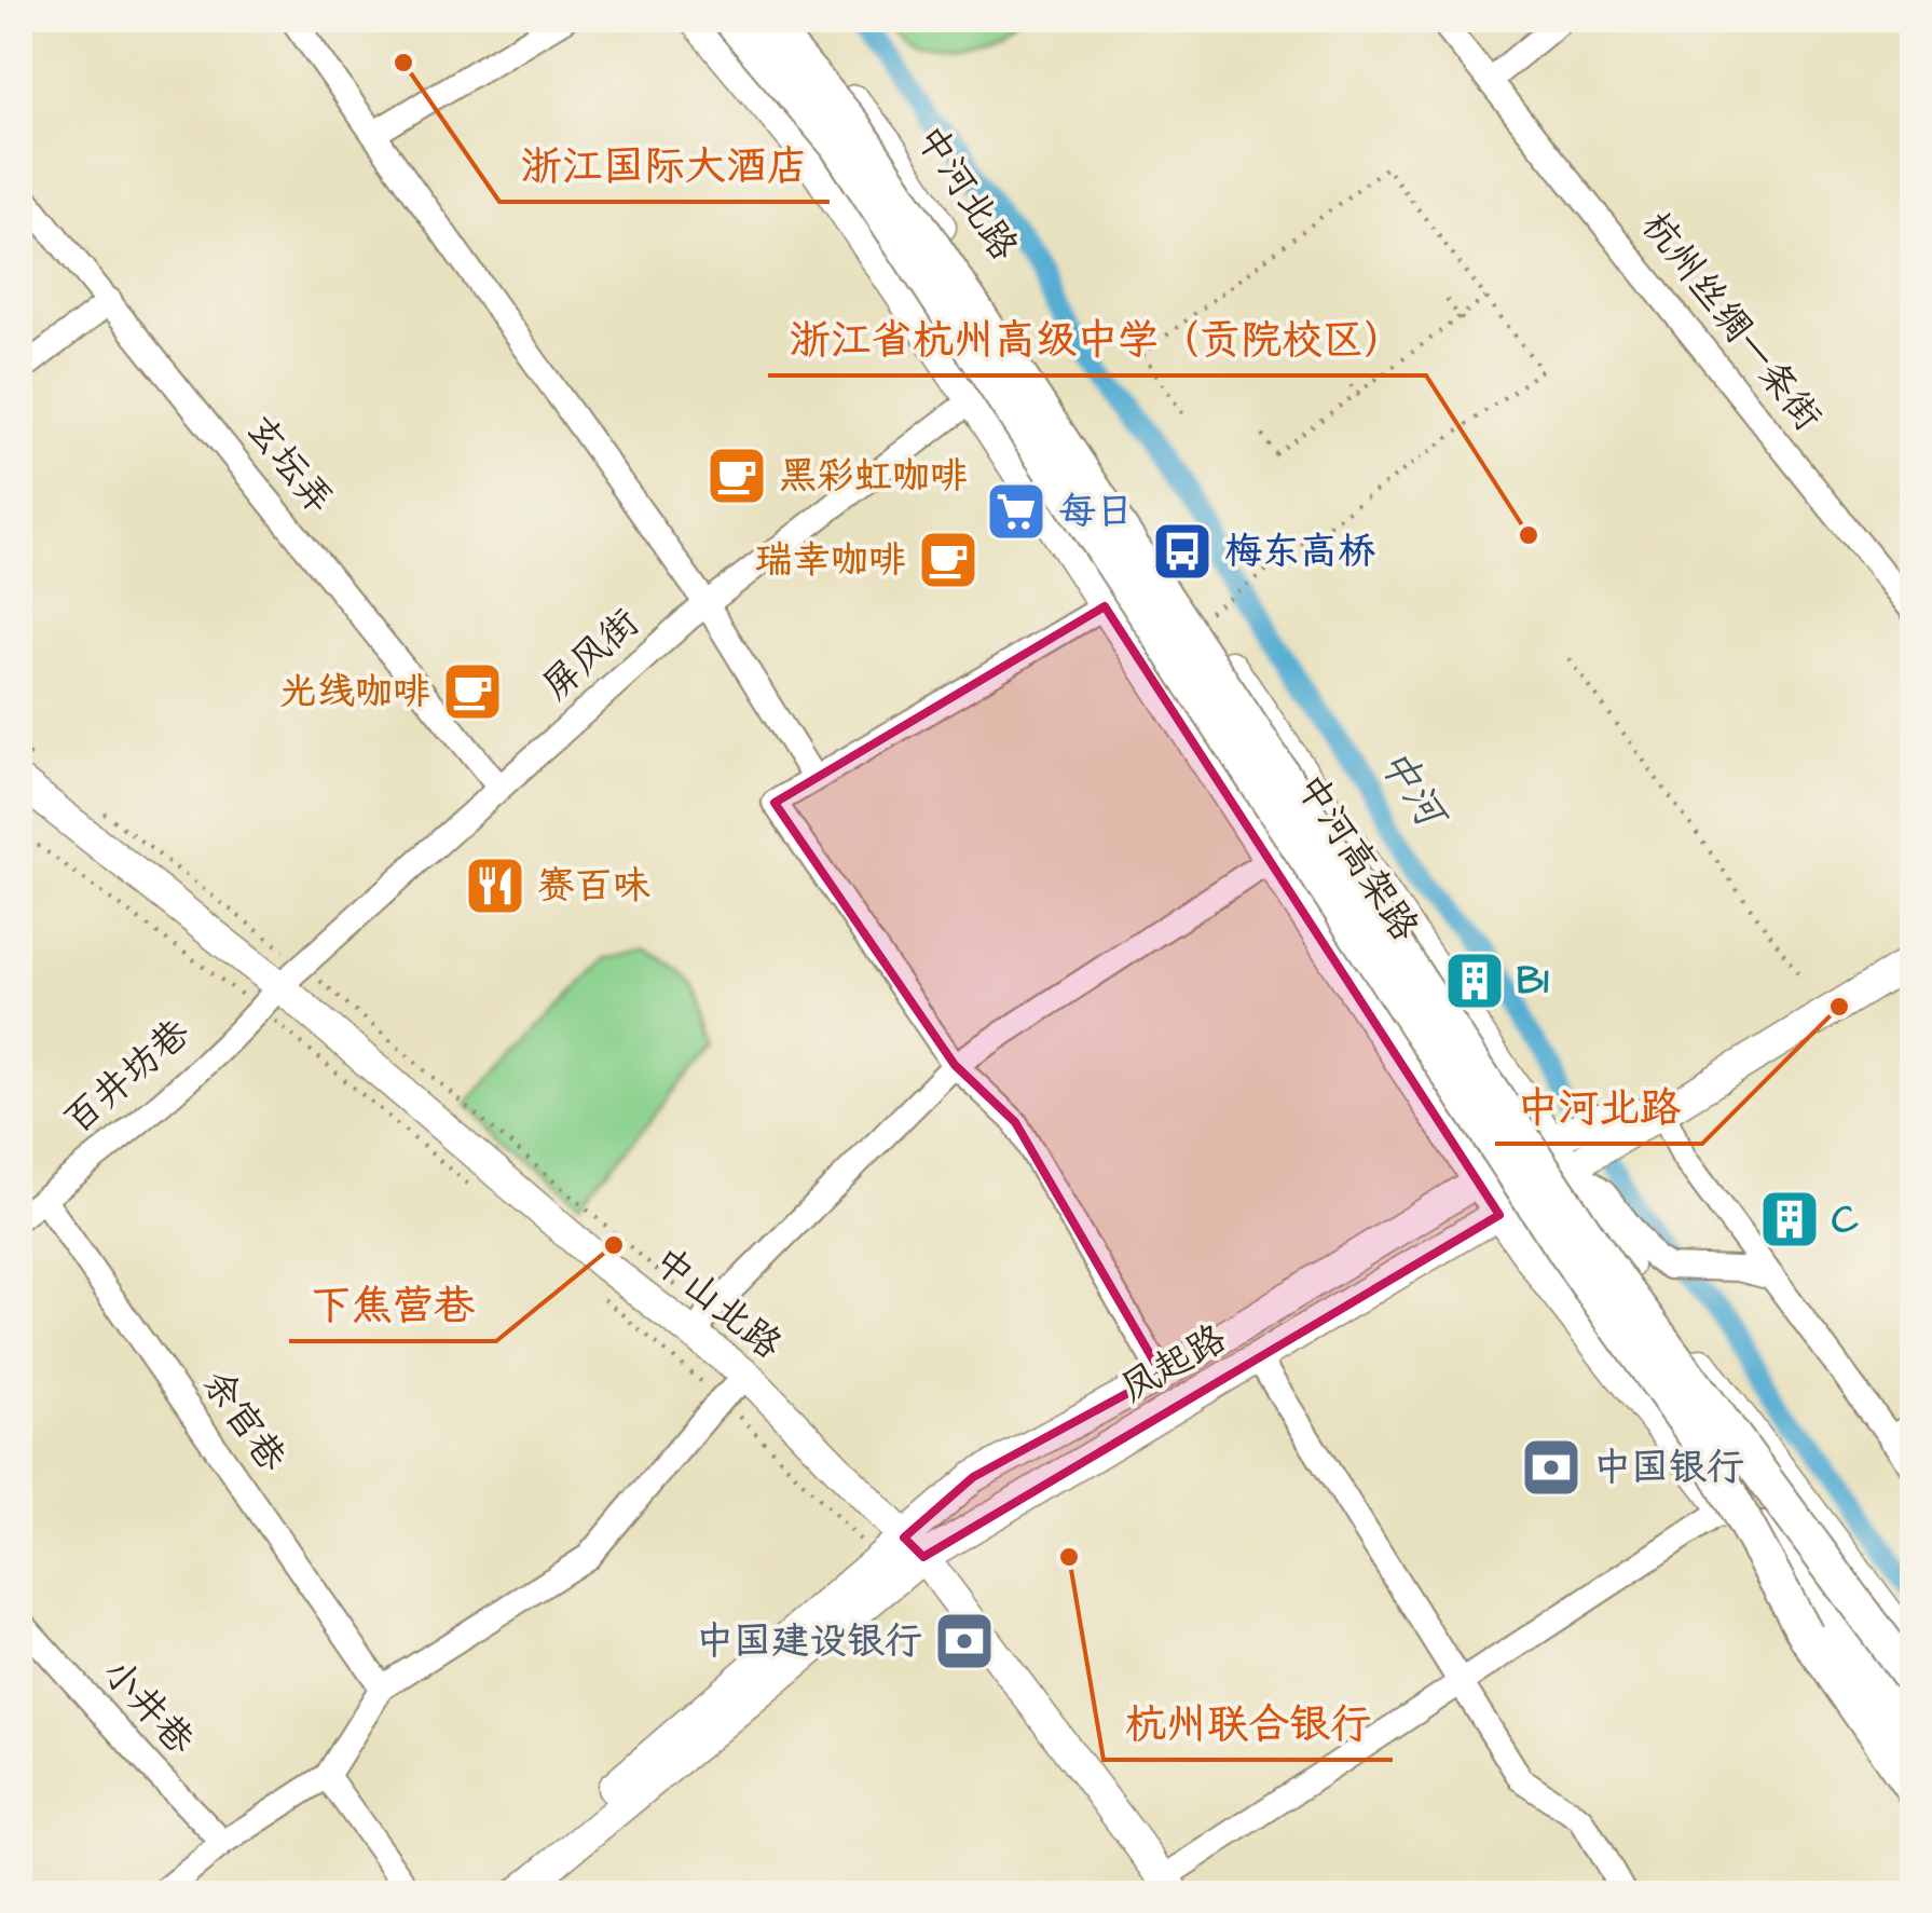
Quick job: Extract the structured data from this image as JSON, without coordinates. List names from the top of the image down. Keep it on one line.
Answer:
{"streets":{"highway":["中河高架路"],"main road":["中河北路","中山北路","凤起路"],"street":["杭州丝绸一条街","玄坛弄","屏风街","百井坊巷","余官巷","小井巷"]},"crossings":[["中河北路","凤起路"],["玄坛弄","屏风街"],["屏风街","百井坊巷"],["屏风街","中山北路"],["百井坊巷","中山北路"],["百井坊巷","余官巷"],["中山北路","凤起路"]],"water":["中河"],"places":{"other":["浙江国际大酒店","浙江省杭州高级中学（贡院校区）","中河北路","下焦营巷","杭州联合银行"],"cafe":["黑彩虹咖啡","瑞幸咖啡","光线咖啡"],"supermarket":["每日"],"bus stop":["梅东高桥"],"restaurant":["赛百味"],"building":["B1","C"],"bank":["中国银行","中国建设银行"]}}
